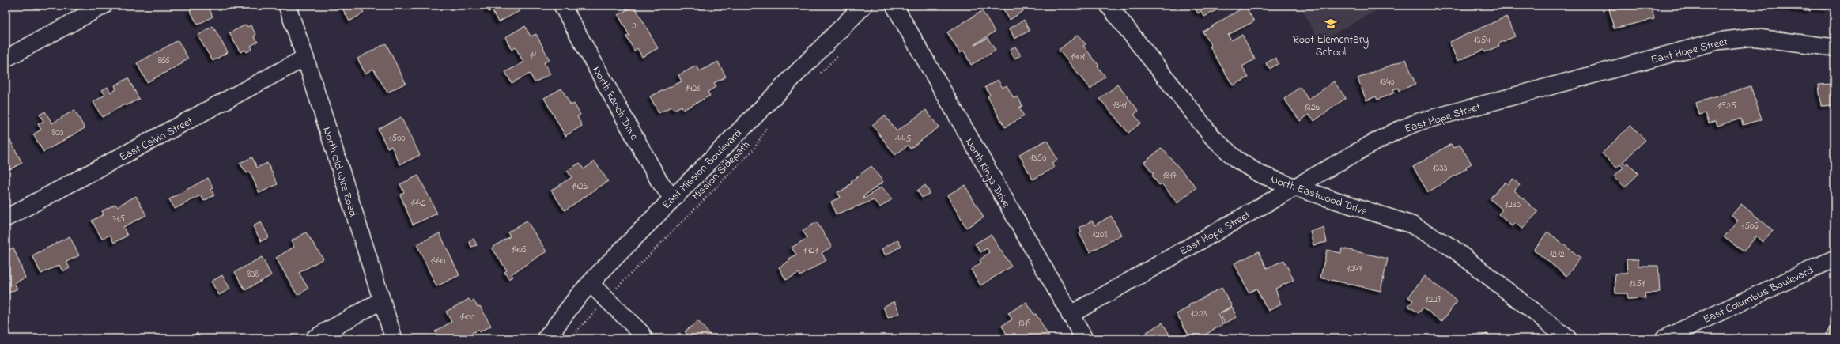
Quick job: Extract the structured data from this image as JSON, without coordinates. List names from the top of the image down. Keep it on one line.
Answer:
{"streets":{"main road":["East Mission Boulevard"],"street":["East Hope Street","North Ranch Drive","East Calvin Street","North Old Wire Road","North Kings Drive","North Eastwood Drive","East Columbus Boulevard"],"path":["Mission Sidepath"]},"crossings":[["East Hope Street","North Kings Drive"],["East Hope Street","North Eastwood Drive"],["North Ranch Drive","East Mission Boulevard"],["East Calvin Street","North Old Wire Road"]],"places":{"school or university":["Root Elementary School"]},"house_numbers":["2","1354","11","1401","866","1340","1428","1341","1525","1326","800","1500","1445","1350","1333","1317","1426","1442","1230","715","1506","1208","1406","1421","1212","1440","1247","838","1351","1229","1223","1400","1319"]}
